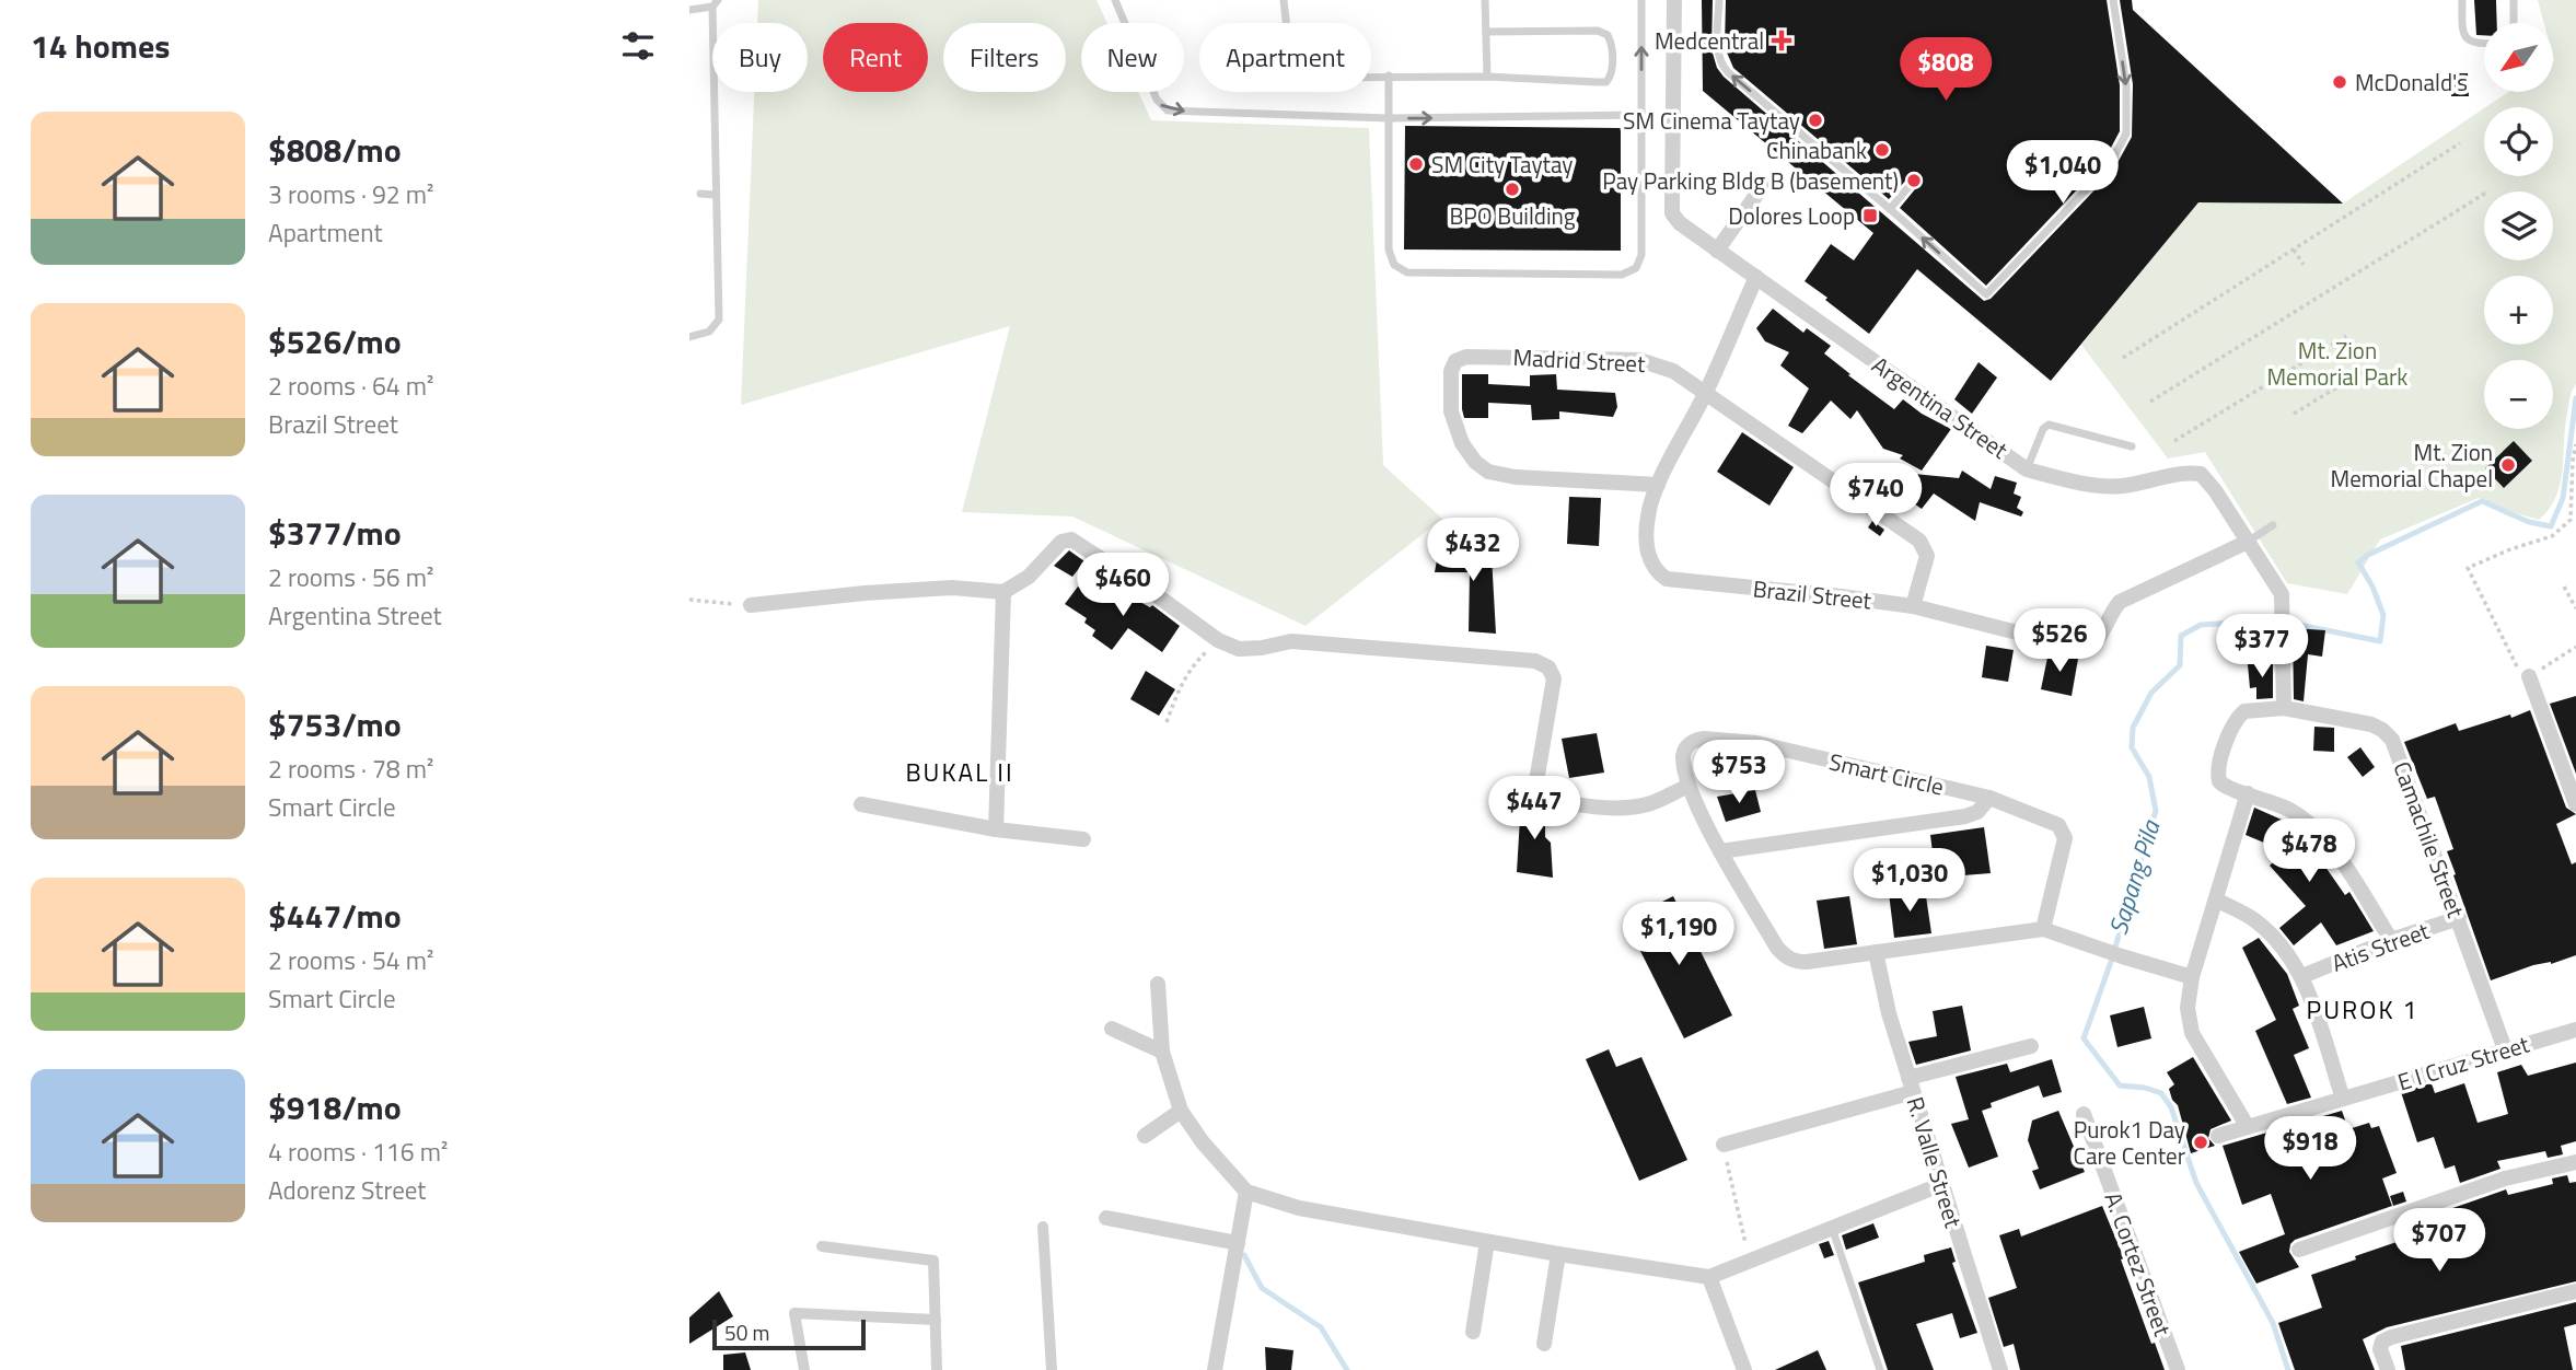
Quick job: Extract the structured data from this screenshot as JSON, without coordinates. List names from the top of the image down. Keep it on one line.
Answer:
{"streets":{"street":["Madrid Street","Argentina Street","Brazil Street","Smart Circle","Camachile Street","Atis Street","E I Cruz Street","R. Valle Street","A. Cortez Street"]},"crossings":[["Madrid Street","Brazil Street"],["Argentina Street","Brazil Street"],["Argentina Street","Camachile Street"],["Smart Circle","R. Valle Street"],["Camachile Street","Atis Street"],["Camachile Street","E I Cruz Street"]],"districts":["BUKAL II","PUROK 1"],"water":["Sapang Pila"],"parks":["Mt. Zion Memorial Park"],"places":{"health":["Medcentral"],"other":["McDonald's","SM Cinema Taytay","Chinabank","SM City Taytay","Pay Parking Bldg B (basement)","BPO Building","Mt. Zion Memorial Chapel","Purok1 Day Care Center"],"transit":["Dolores Loop"]},"scale_bar":"50 m","north":"bottom left","page":{"heading":"14 homes","map_buttons":["+","−"],"chip":["Buy","Rent","Filters","New","Apartment"],"price":["$808","$1,040","$740","$432","$460","$526","$377","$753","$447","$478","$1,030","$1,190","$918","$707"],"list":[{"name":"$808/mo","note":"3 rooms · 92 m² · Apartment"},{"name":"$526/mo","note":"2 rooms · 64 m² · Brazil Street"},{"name":"$377/mo","note":"2 rooms · 56 m² · Argentina Street"},{"name":"$753/mo","note":"2 rooms · 78 m² · Smart Circle"},{"name":"$447/mo","note":"2 rooms · 54 m² · Smart Circle"},{"name":"$918/mo","note":"4 rooms · 116 m² · Adorenz Street"}],"scale":"50 m"}}
